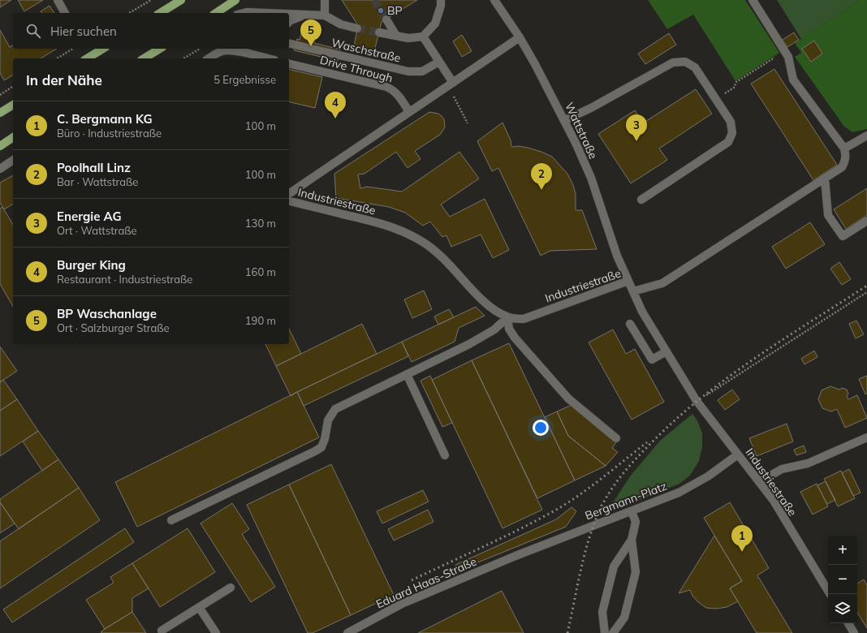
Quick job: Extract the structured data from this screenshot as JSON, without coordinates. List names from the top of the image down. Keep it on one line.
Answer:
{"streets":{"street":["Waschstraße","Drive Through","Wattstraße","Industriestraße","Bergmann-Platz","Eduard Haas-Straße"]},"crossings":[["Wattstraße","Industriestraße"],["Industriestraße","Bergmann-Platz"],["Bergmann-Platz","Eduard Haas-Straße"]],"places":["BP"],"page":{"search":"Hier suchen","pins":["5","4","3","2","1"],"heading":["In der Nähe","5 Ergebnisse"],"list":[{"mark":"1","name":"C. Bergmann KG","note":"Büro · Industriestraße","value":"100 m"},{"mark":"2","name":"Poolhall Linz","note":"Bar · Wattstraße","value":"100 m"},{"mark":"3","name":"Energie AG","note":"Ort · Wattstraße","value":"130 m"},{"mark":"4","name":"Burger King","note":"Restaurant · Industriestraße","value":"160 m"},{"mark":"5","name":"BP Waschanlage","note":"Ort · Salzburger Straße","value":"190 m"}],"map_buttons":["+","−"]}}
